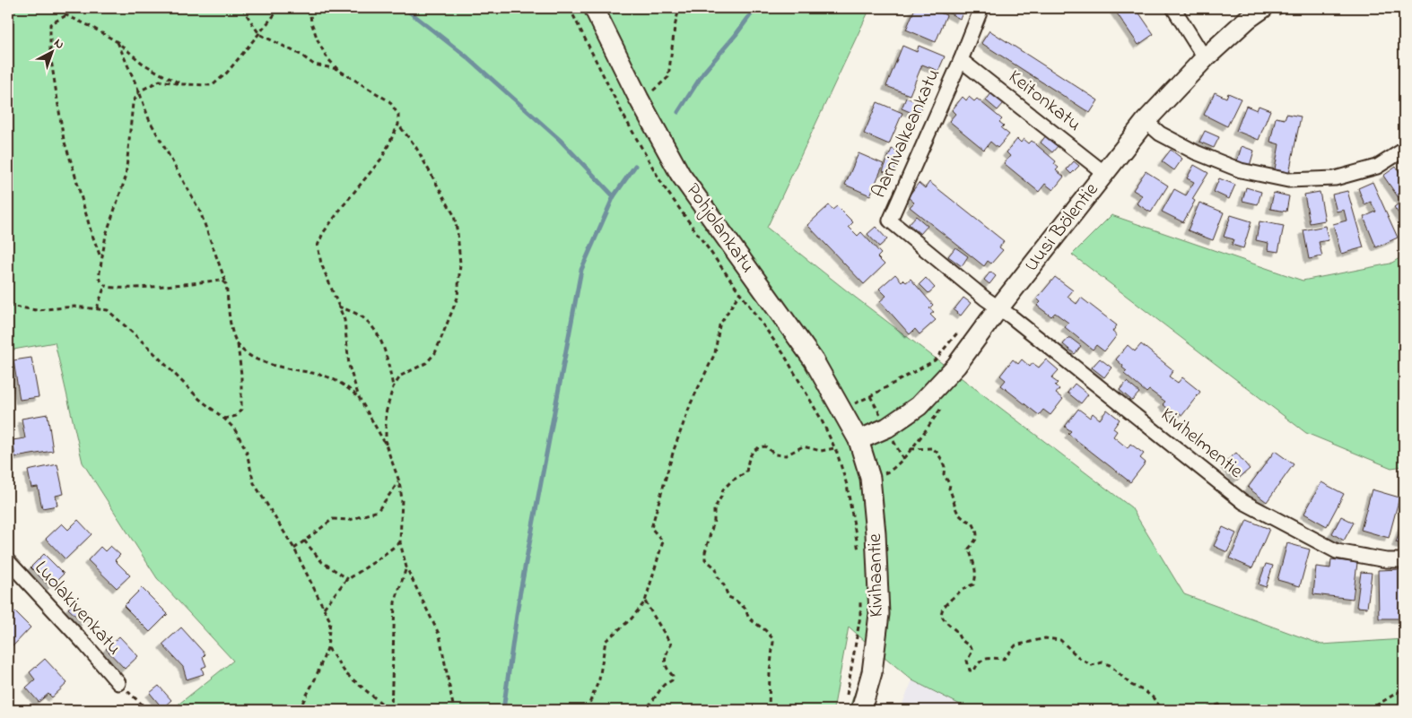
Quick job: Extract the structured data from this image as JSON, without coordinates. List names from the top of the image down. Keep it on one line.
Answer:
{"streets":{"main road":["Uusi Bölentie","Pohjolankatu","Kivihaantie"],"street":["Keitonkatu","Aarnivalkeankatu","Kivihelmentie","Luolakivenkatu"]},"crossings":[["Keitonkatu","Aarnivalkeankatu"],["Keitonkatu","Uusi Bölentie"],["Aarnivalkeankatu","Uusi Bölentie"],["Aarnivalkeankatu","Kivihelmentie"],["Uusi Bölentie","Pohjolankatu"],["Uusi Bölentie","Kivihelmentie"],["Uusi Bölentie","Kivihaantie"],["Pohjolankatu","Kivihaantie"]],"north":"top right"}
